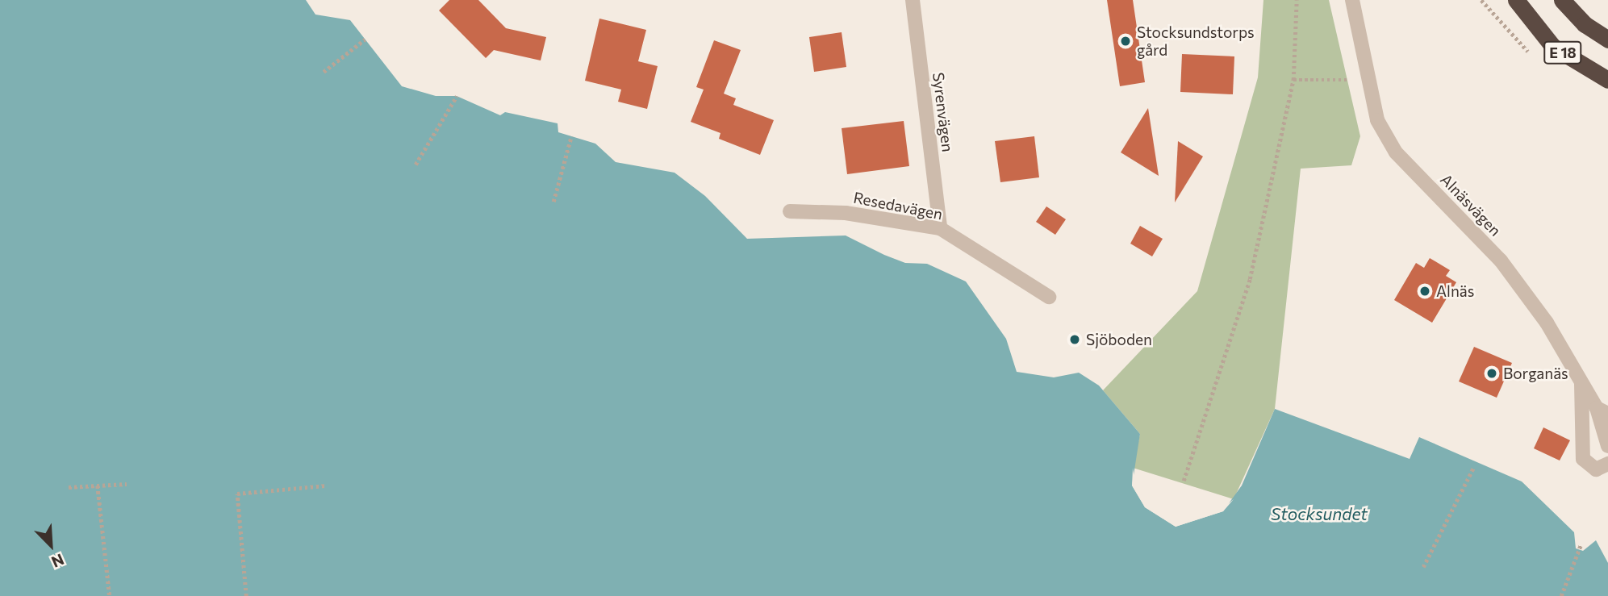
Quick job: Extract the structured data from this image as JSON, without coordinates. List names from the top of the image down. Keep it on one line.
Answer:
{"streets":{"highway":["E 18"],"street":["Syrenvägen","Alnäsvägen","Resedavägen"]},"crossings":[["Syrenvägen","Resedavägen"]],"water":["Stocksundet"],"places":["Stocksundstorps gård","Alnäs","Sjöboden","Borganäs"],"north":"bottom right"}
